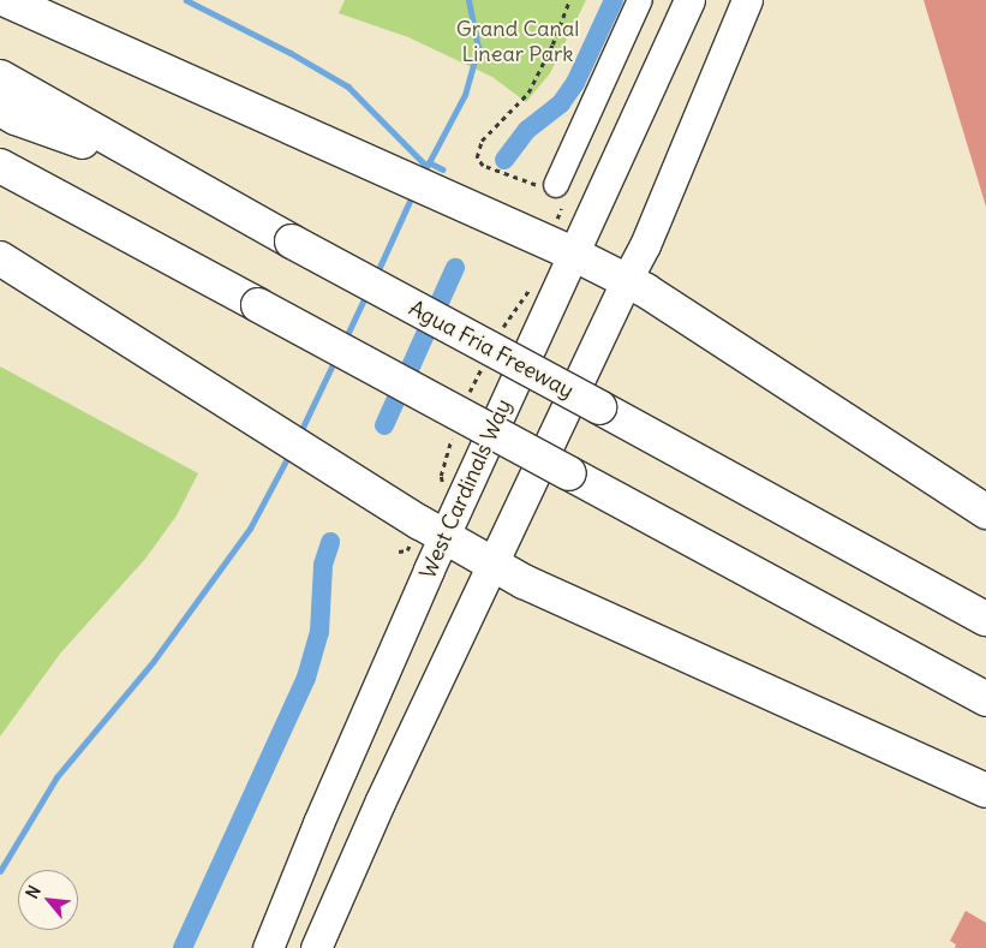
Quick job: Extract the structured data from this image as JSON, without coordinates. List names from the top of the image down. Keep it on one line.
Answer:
{"streets":{"highway":["Agua Fria Freeway"],"main road":["West Cardinals Way"]},"parks":["Grand Canal Linear Park"],"north":"top left"}
